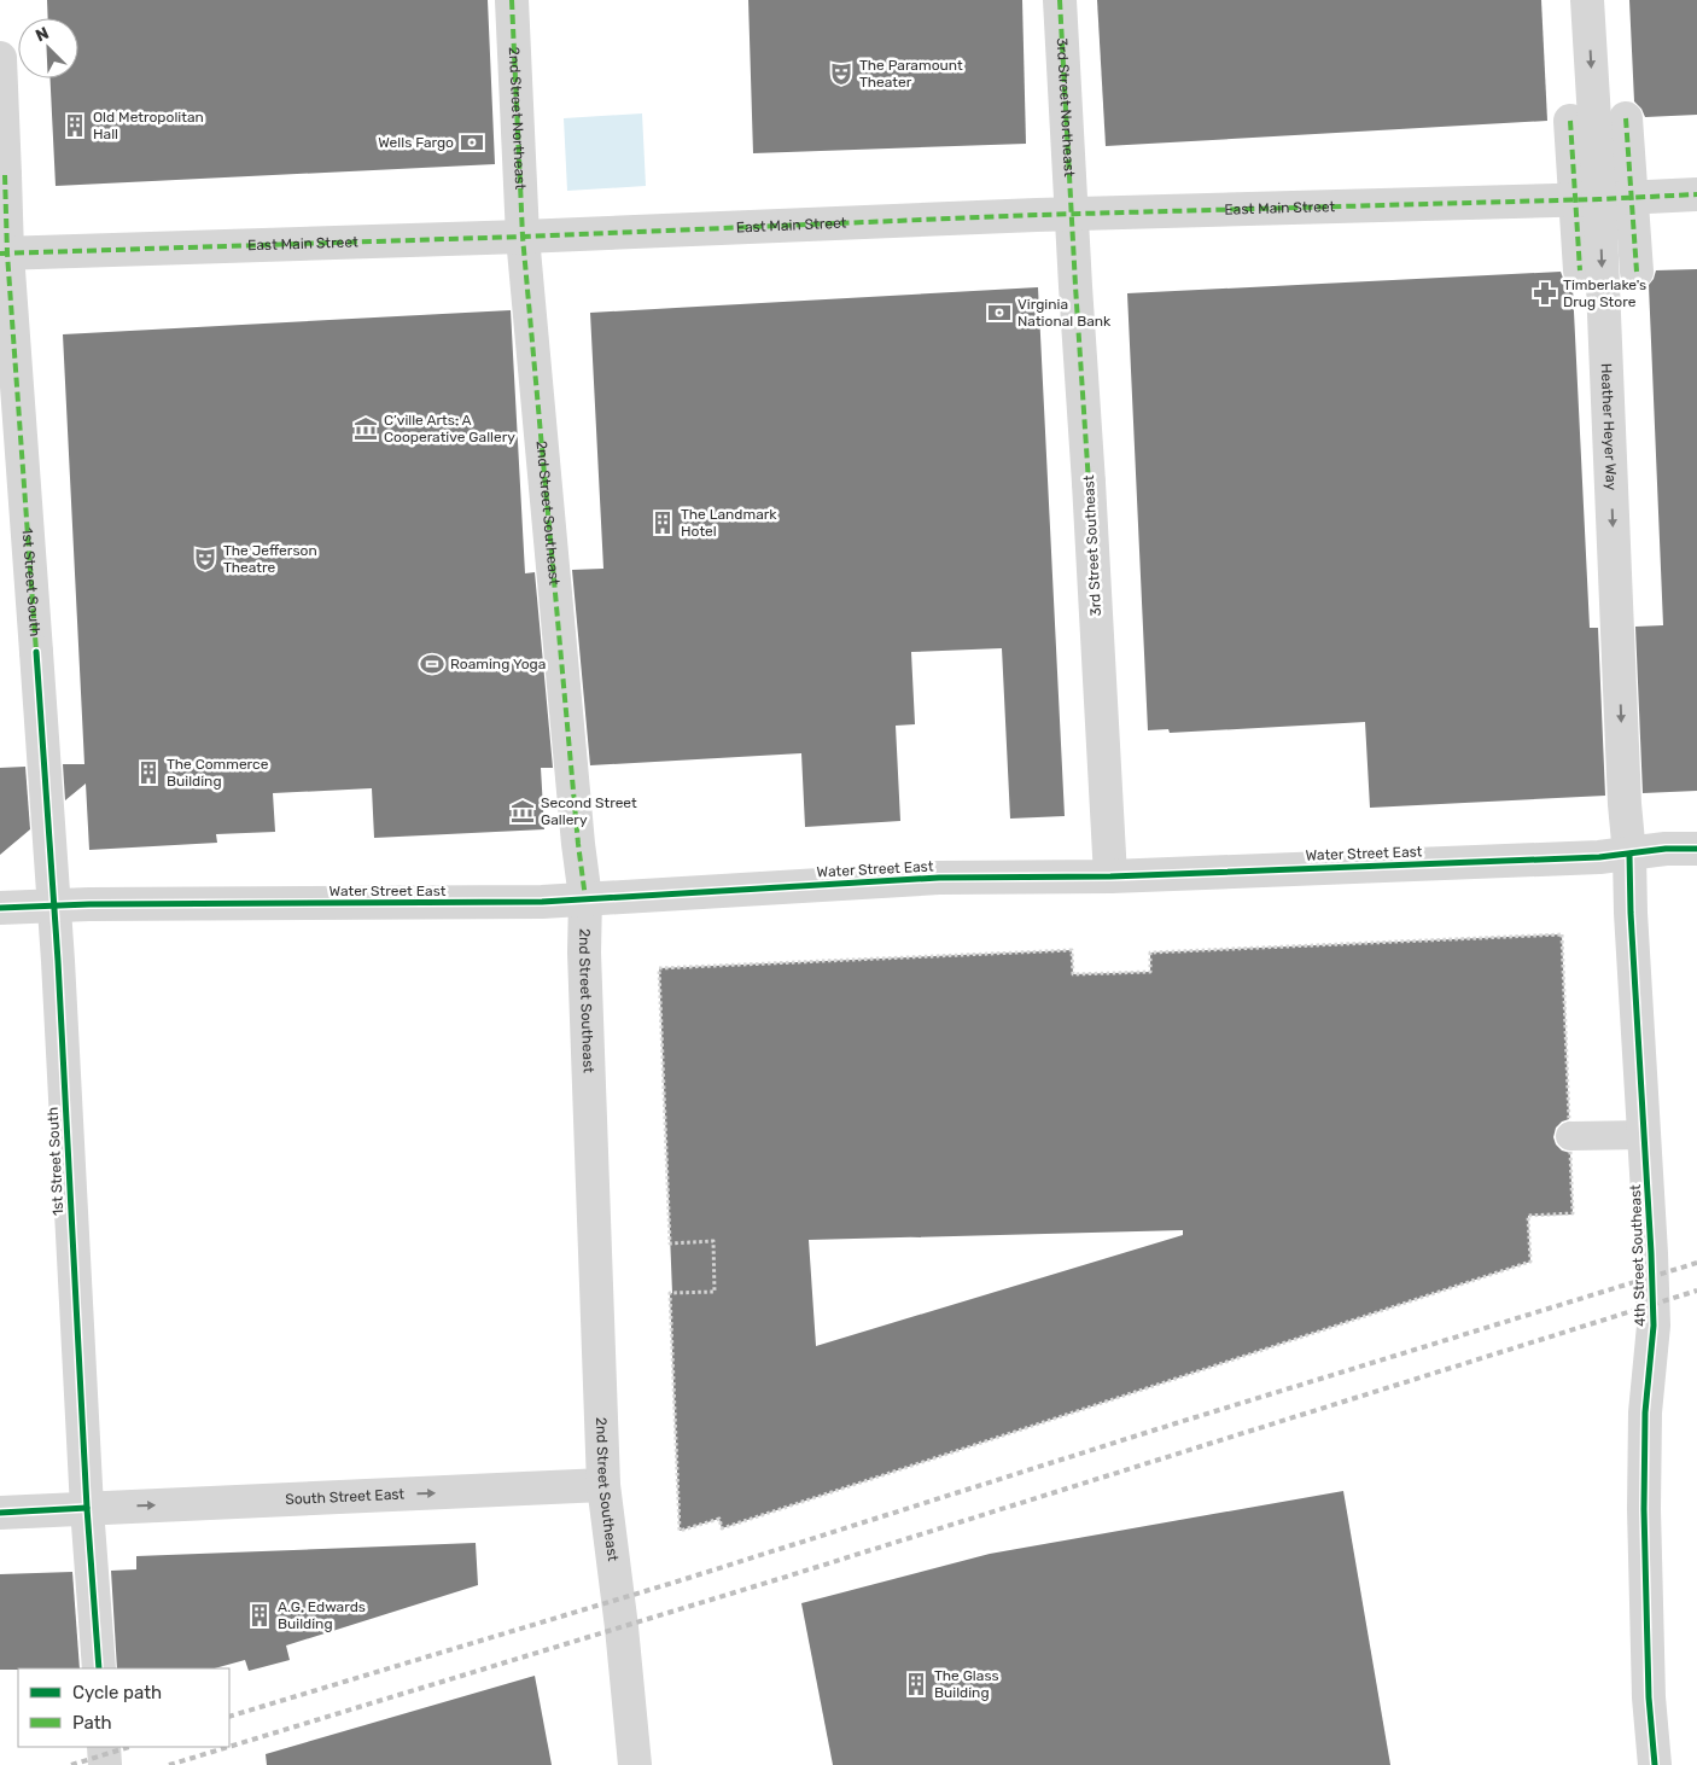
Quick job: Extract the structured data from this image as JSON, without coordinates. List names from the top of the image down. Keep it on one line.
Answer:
{"streets":{"street":["3rd Street Northeast","2nd Street Northeast","East Main Street","Heather Heyer Way","2nd Street Southeast","3rd Street Southeast","1st Street South","Water Street East","4th Street Southeast","South Street East"]},"crossings":[["3rd Street Northeast","East Main Street"],["3rd Street Northeast","3rd Street Southeast"],["2nd Street Northeast","East Main Street"],["2nd Street Northeast","2nd Street Southeast"],["East Main Street","Heather Heyer Way"],["East Main Street","2nd Street Southeast"],["East Main Street","3rd Street Southeast"],["East Main Street","1st Street South"],["Heather Heyer Way","Water Street East"],["Heather Heyer Way","4th Street Southeast"],["2nd Street Southeast","Water Street East"],["2nd Street Southeast","South Street East"],["3rd Street Southeast","Water Street East"],["1st Street South","Water Street East"],["1st Street South","South Street East"],["Water Street East","4th Street Southeast"]],"one_way":["South Street East"],"places":{"theatre":["The Paramount Theater","The Jefferson Theatre"],"building":["Old Metropolitan Hall","The Landmark Hotel","The Commerce Building","A.G. Edwards Building","The Glass Building"],"bank":["Wells Fargo","Virginia National Bank"],"pharmacy":["Timberlake's Drug Store"],"museum":["C’ville Arts: A Cooperative Gallery","Second Street Gallery"],"sports":["Roaming Yoga"]},"legend":["Cycle path","Path"],"north":"top left"}
